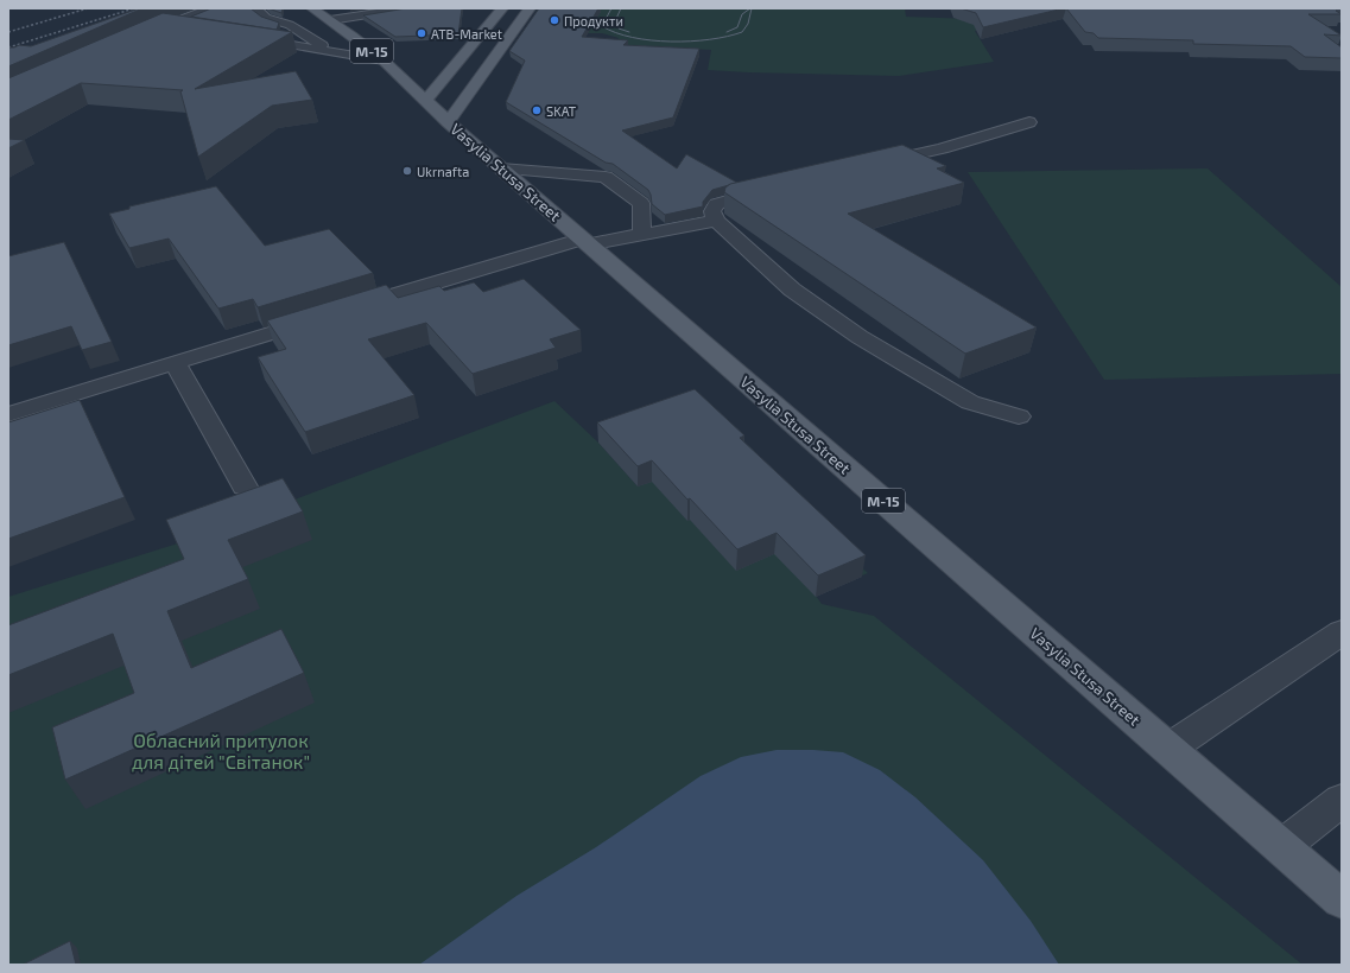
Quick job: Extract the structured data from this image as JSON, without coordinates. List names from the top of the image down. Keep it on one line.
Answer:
{"streets":{"main road":["М-15","Vasylia Stusa Street"]},"parks":["Обласний притулок для дітей \"Світанок\""],"places":["Продукти","ATB-Market","SKAT","Ukrnafta"]}
